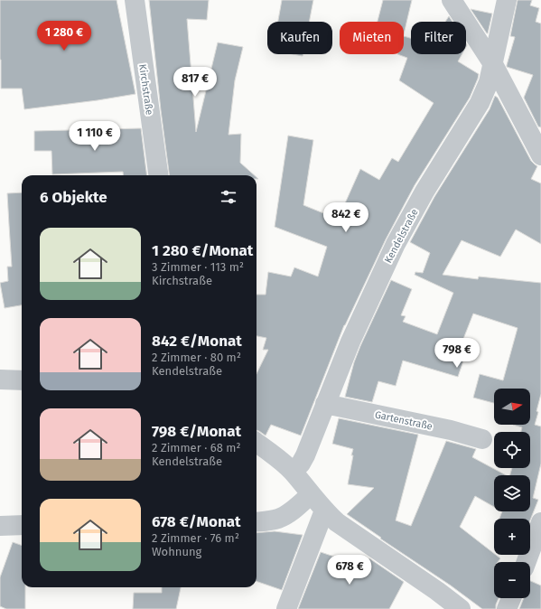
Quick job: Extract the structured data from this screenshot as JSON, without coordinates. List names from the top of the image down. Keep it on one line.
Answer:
{"streets":{"street":["Kirchstraße","Kendelstraße","Gartenstraße"]},"crossings":[["Kendelstraße","Gartenstraße"]],"north":"right","page":{"price":["1 280 €","817 €","1 110 €","842 €","798 €","678 €"],"chip":["Kaufen","Mieten","Filter"],"heading":"6 Objekte","list":[{"name":"1 280 €/Monat","note":"3 Zimmer · 113 m² · Kirchstraße"},{"name":"842 €/Monat","note":"2 Zimmer · 80 m² · Kendelstraße"},{"name":"798 €/Monat","note":"2 Zimmer · 68 m² · Kendelstraße"},{"name":"678 €/Monat","note":"2 Zimmer · 76 m² · Wohnung"}],"map_buttons":["+","−"]}}
